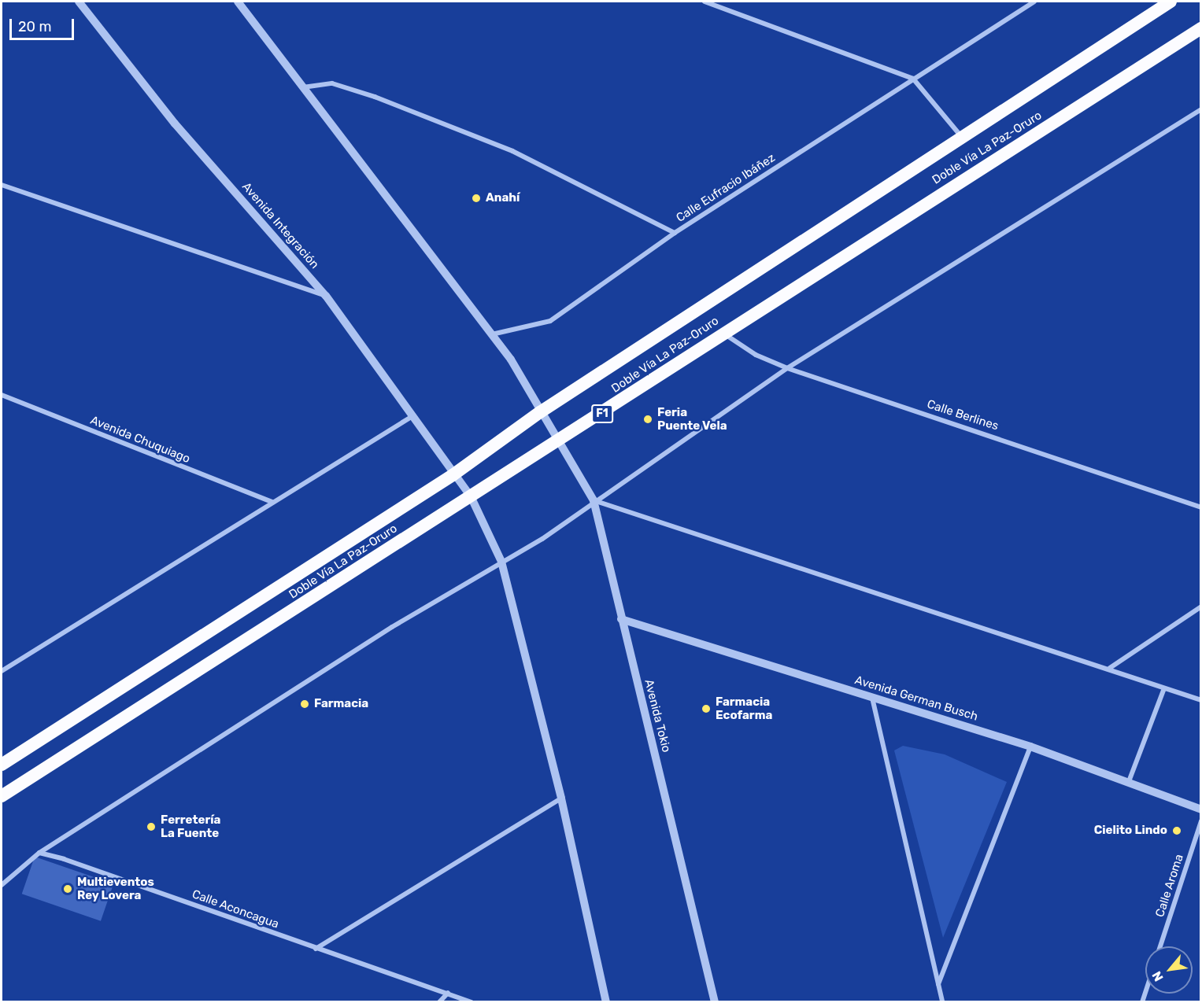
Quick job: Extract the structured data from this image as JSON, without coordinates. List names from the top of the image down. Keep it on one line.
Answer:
{"streets":{"highway":["Doble Vía La Paz-Oruro","F1"],"street":["Calle Eufracio Ibáñez","Avenida Integración","Calle Berlines","Avenida Chuquiago","Avenida German Busch","Avenida Tokio","Calle Aroma","Calle Aconcagua"]},"crossings":[["Doble Vía La Paz-Oruro","Avenida Integración"],["Doble Vía La Paz-Oruro","Calle Berlines"],["Doble Vía La Paz-Oruro","Avenida Tokio"],["Avenida German Busch","Avenida Tokio"]],"places":["Anahí","Feria Puente Vela","Farmacia","Farmacia Ecofarma","Ferretería La Fuente","Cielito Lindo","Multieventos Rey Lovera"],"scale_bar":"20 m","north":"bottom left"}
